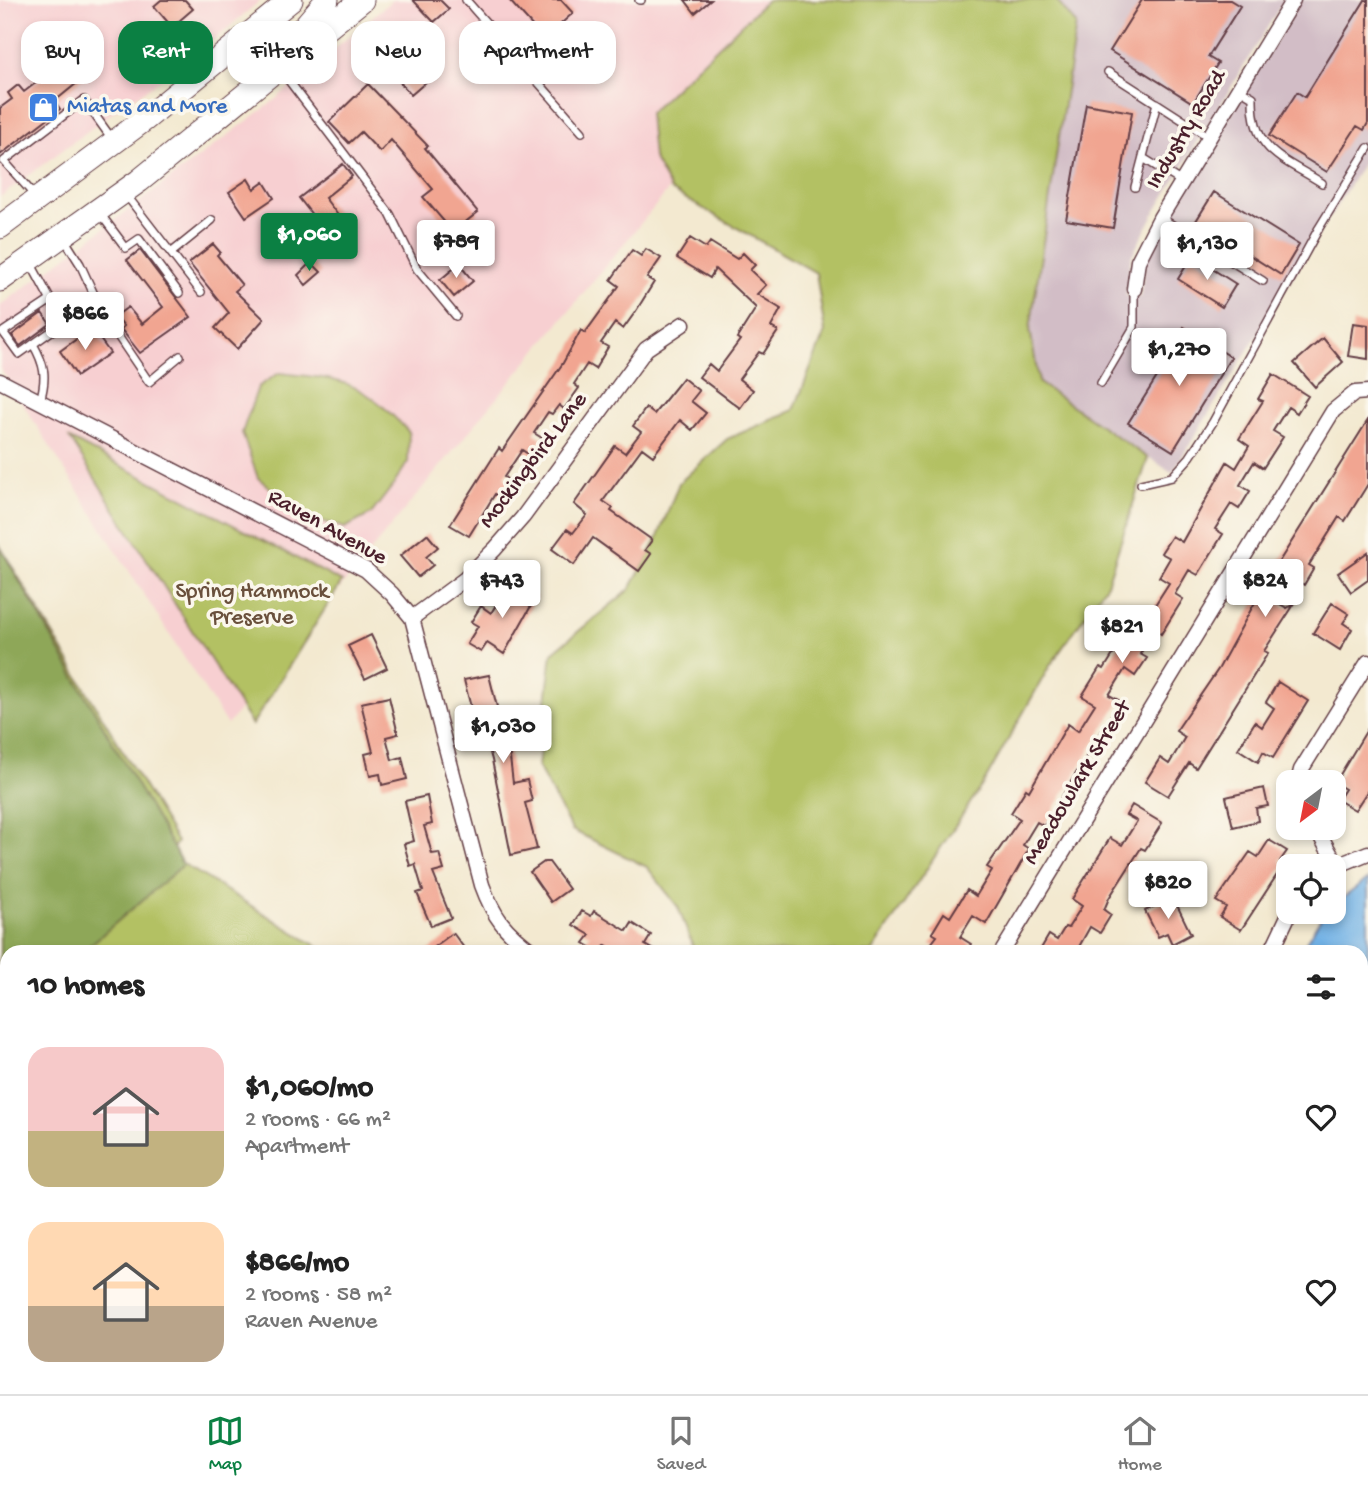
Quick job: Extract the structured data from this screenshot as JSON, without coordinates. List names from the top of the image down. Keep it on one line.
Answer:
{"streets":{"street":["Industry Road","Mockingbird Lane","Raven Avenue","Meadowlark Street"]},"crossings":[["Mockingbird Lane","Raven Avenue"]],"parks":["Spring Hammock Preserve"],"places":{"shop":["Miatas and More"]},"north":"bottom left","page":{"chip":["Buy","Rent","Filters","New","Apartment"],"price":["$1,060","$789","$1,130","$866","$1,270","$824","$743","$821","$1,030","$820"],"heading":"10 homes","list":[{"name":"$1,060/mo","note":"2 rooms · 66 m² · Apartment"},{"name":"$866/mo","note":"2 rooms · 58 m² · Raven Avenue"}],"tabs":["Map","Saved","Home"]}}
